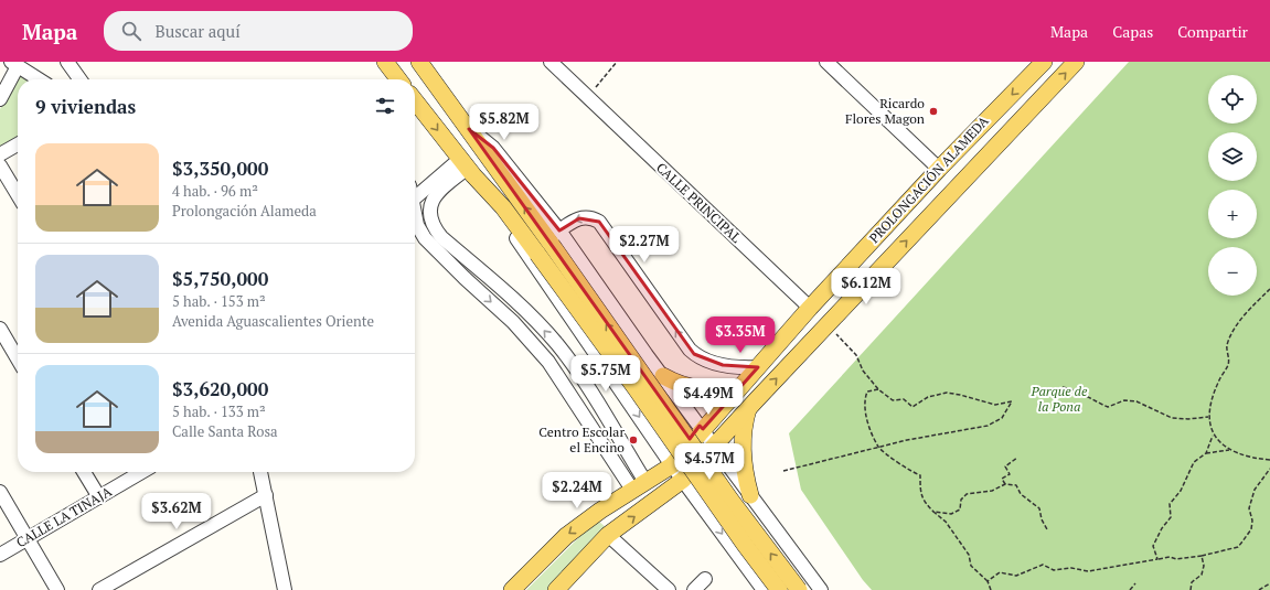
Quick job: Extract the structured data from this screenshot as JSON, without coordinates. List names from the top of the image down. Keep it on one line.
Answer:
{"streets":{"main road":["PROLONGACIÓN ALAMEDA"],"street":["CALLE PRINCIPAL","CALLE LA TINAJA"]},"crossings":[["PROLONGACIÓN ALAMEDA","CALLE PRINCIPAL"]],"parks":["Parque de la Pona"],"places":["Ricardo Flores Magon","Centro Escolar el Encino"],"page":{"header":"Mapa","search":"Buscar aquí","nav":["Mapa","Capas","Compartir"],"map_buttons":["+","−"],"heading":"9 viviendas","price":["$5.82M","$2.27M","$6.12M","$3.35M","$5.75M","$4.49M","$4.57M","$2.24M","$3.62M"],"list":[{"name":"$3,350,000","note":"4 hab. · 96 m² · Prolongación Alameda"},{"name":"$5,750,000","note":"5 hab. · 153 m² · Avenida Aguascalientes Oriente"},{"name":"$3,620,000","note":"5 hab. · 133 m² · Calle Santa Rosa"}]}}
